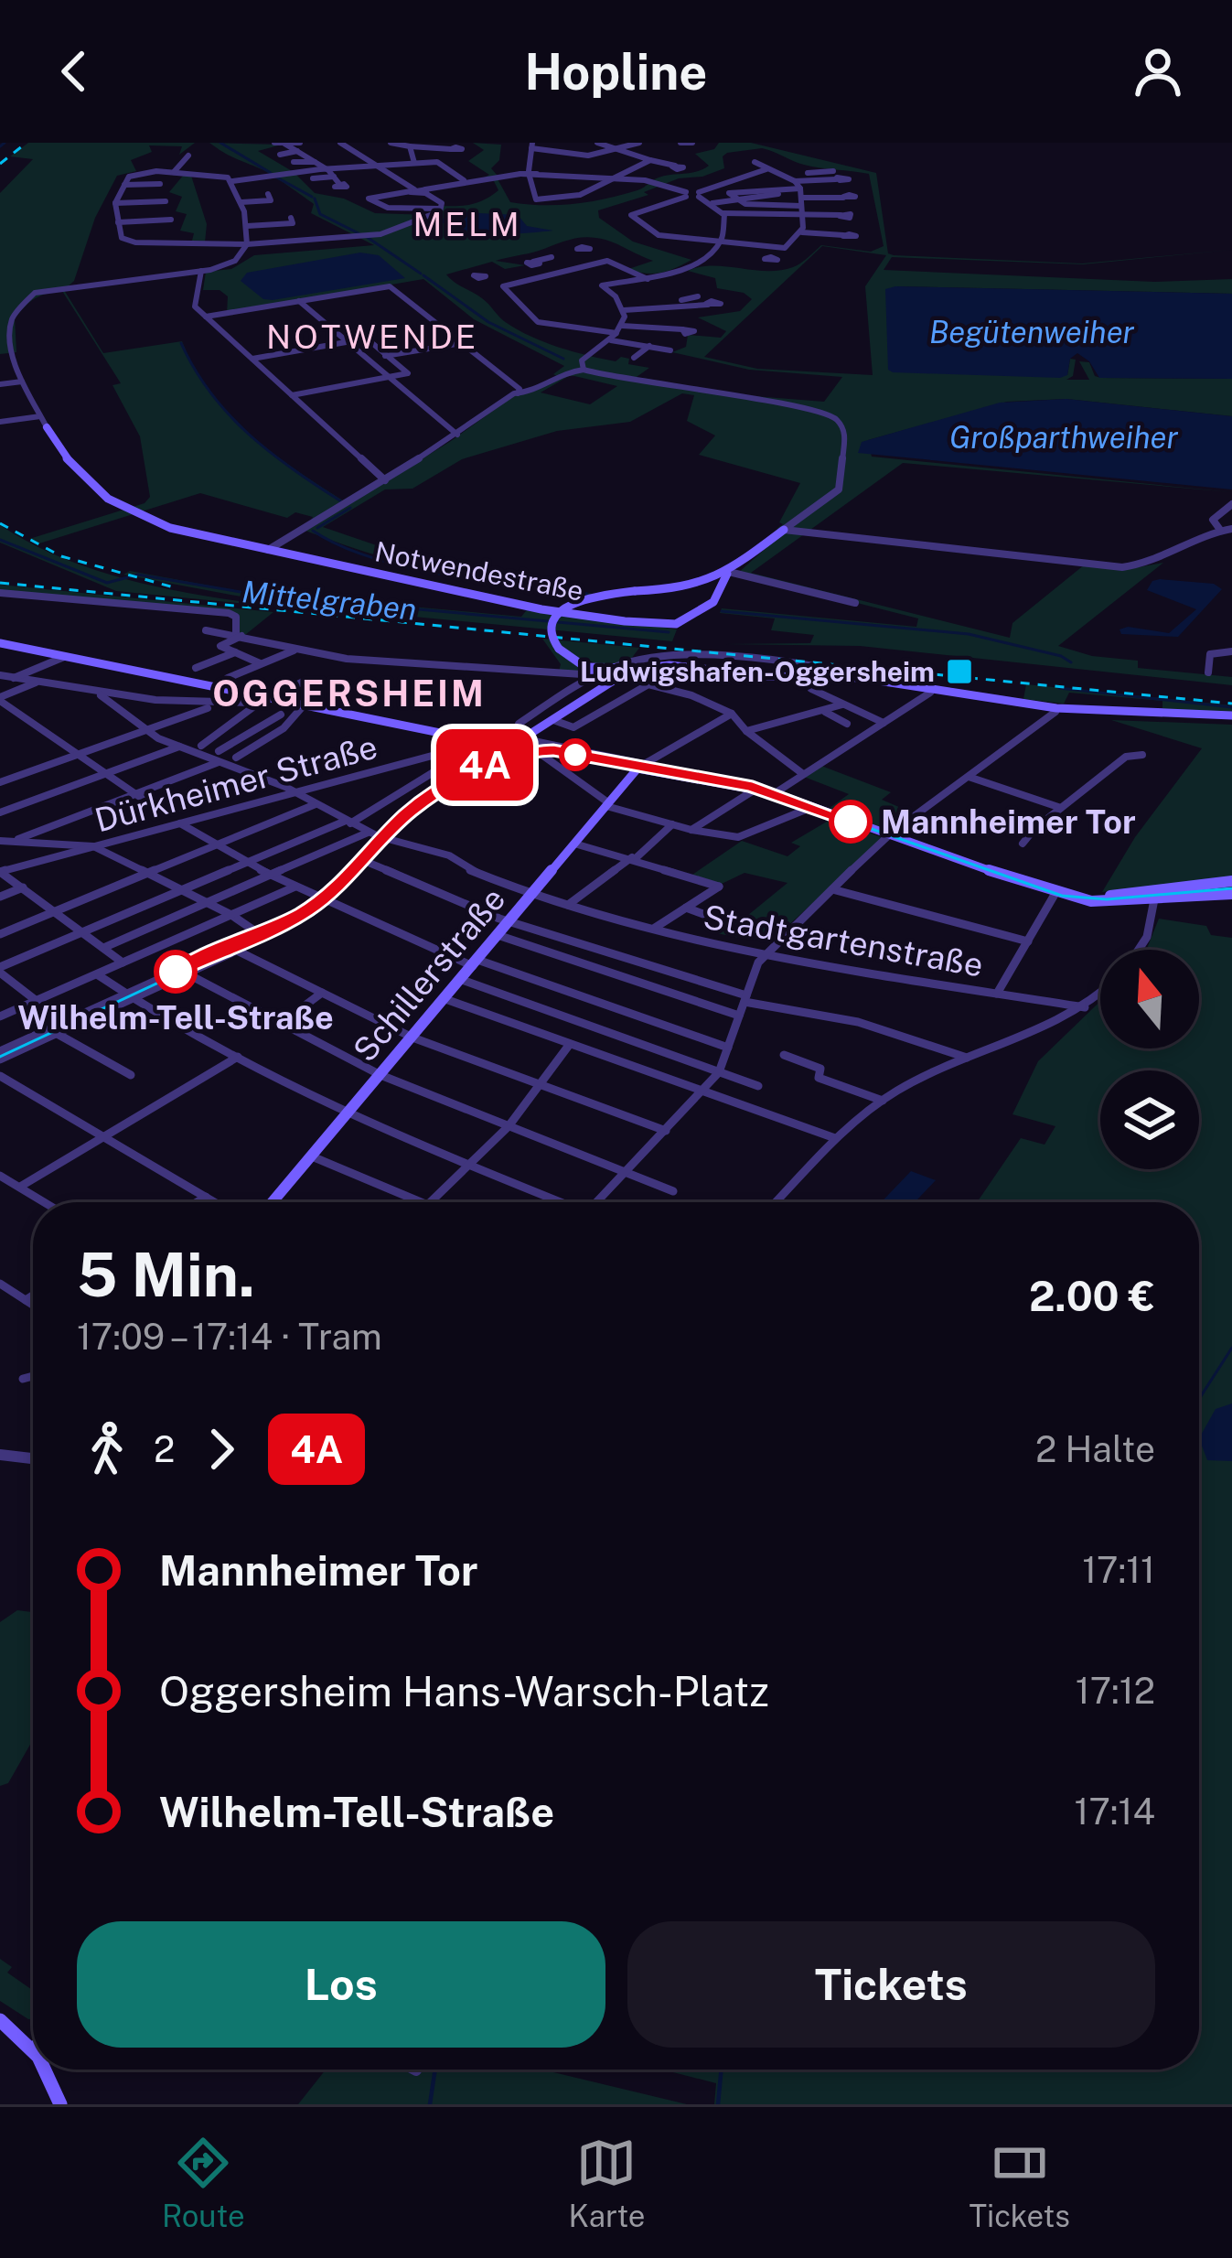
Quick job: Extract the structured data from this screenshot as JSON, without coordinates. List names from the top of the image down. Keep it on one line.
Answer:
{"streets":{"street":["Notwendestraße","Dürkheimer Straße","Stadtgartenstraße","Schillerstraße"]},"crossings":[["Dürkheimer Straße","Stadtgartenstraße"],["Stadtgartenstraße","Schillerstraße"]],"districts":["MELM","NOTWENDE","OGGERSHEIM"],"water":["Begütenweiher","Großparthweiher","Mittelgraben"],"places":{"transit":["Ludwigshafen-Oggersheim"],"other":["Mannheimer Tor","Wilhelm-Tell-Straße"]},"lines":["tram line 4A"],"north":"top","page":{"header":"Hopline","on_map":"4A","heading":["5 Min.","17:09 – 17:14 · Tram","2.00 €"],"legs":["2","4A","2 Halte"],"list":[{"name":"Mannheimer Tor","value":"17:11"},{"name":"Oggersheim Hans-Warsch-Platz","value":"17:12"},{"name":"Wilhelm-Tell-Straße","value":"17:14"}],"buttons":["Los","Tickets"],"tabs":["Route","Karte","Tickets"]}}
